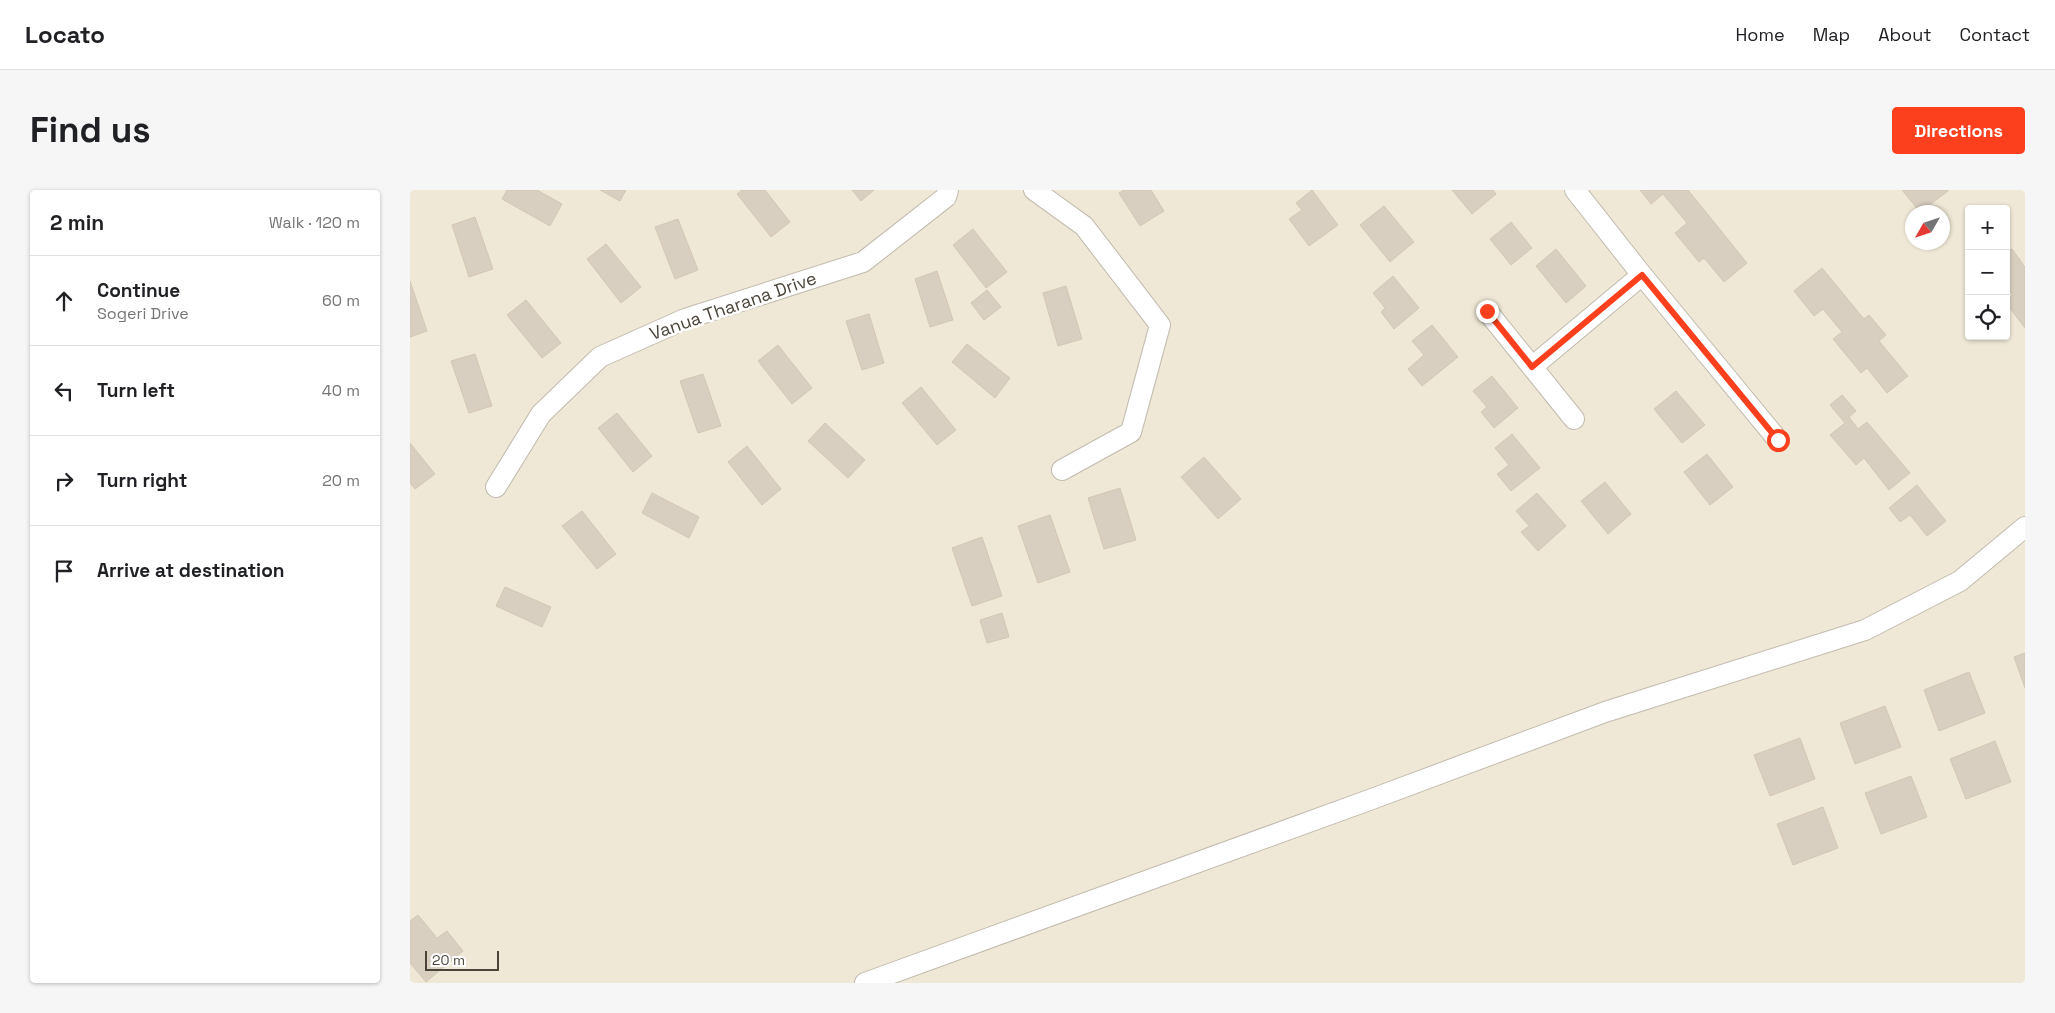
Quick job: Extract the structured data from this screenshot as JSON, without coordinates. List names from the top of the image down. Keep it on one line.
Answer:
{"streets":{"street":["Vanua Tharana Drive"]},"scale_bar":"20 m","north":"bottom left","page":{"header":"Locato","nav":["Home","Map","About","Contact"],"buttons":"Directions","title":"Find us","heading":["2 min","Walk · 120 m"],"map_buttons":["+","−"],"list":[["Continue","Sogeri Drive","60 m"],["Turn left","40 m"],["Turn right","20 m"],"Arrive at destination"],"scale":"20 m"}}
